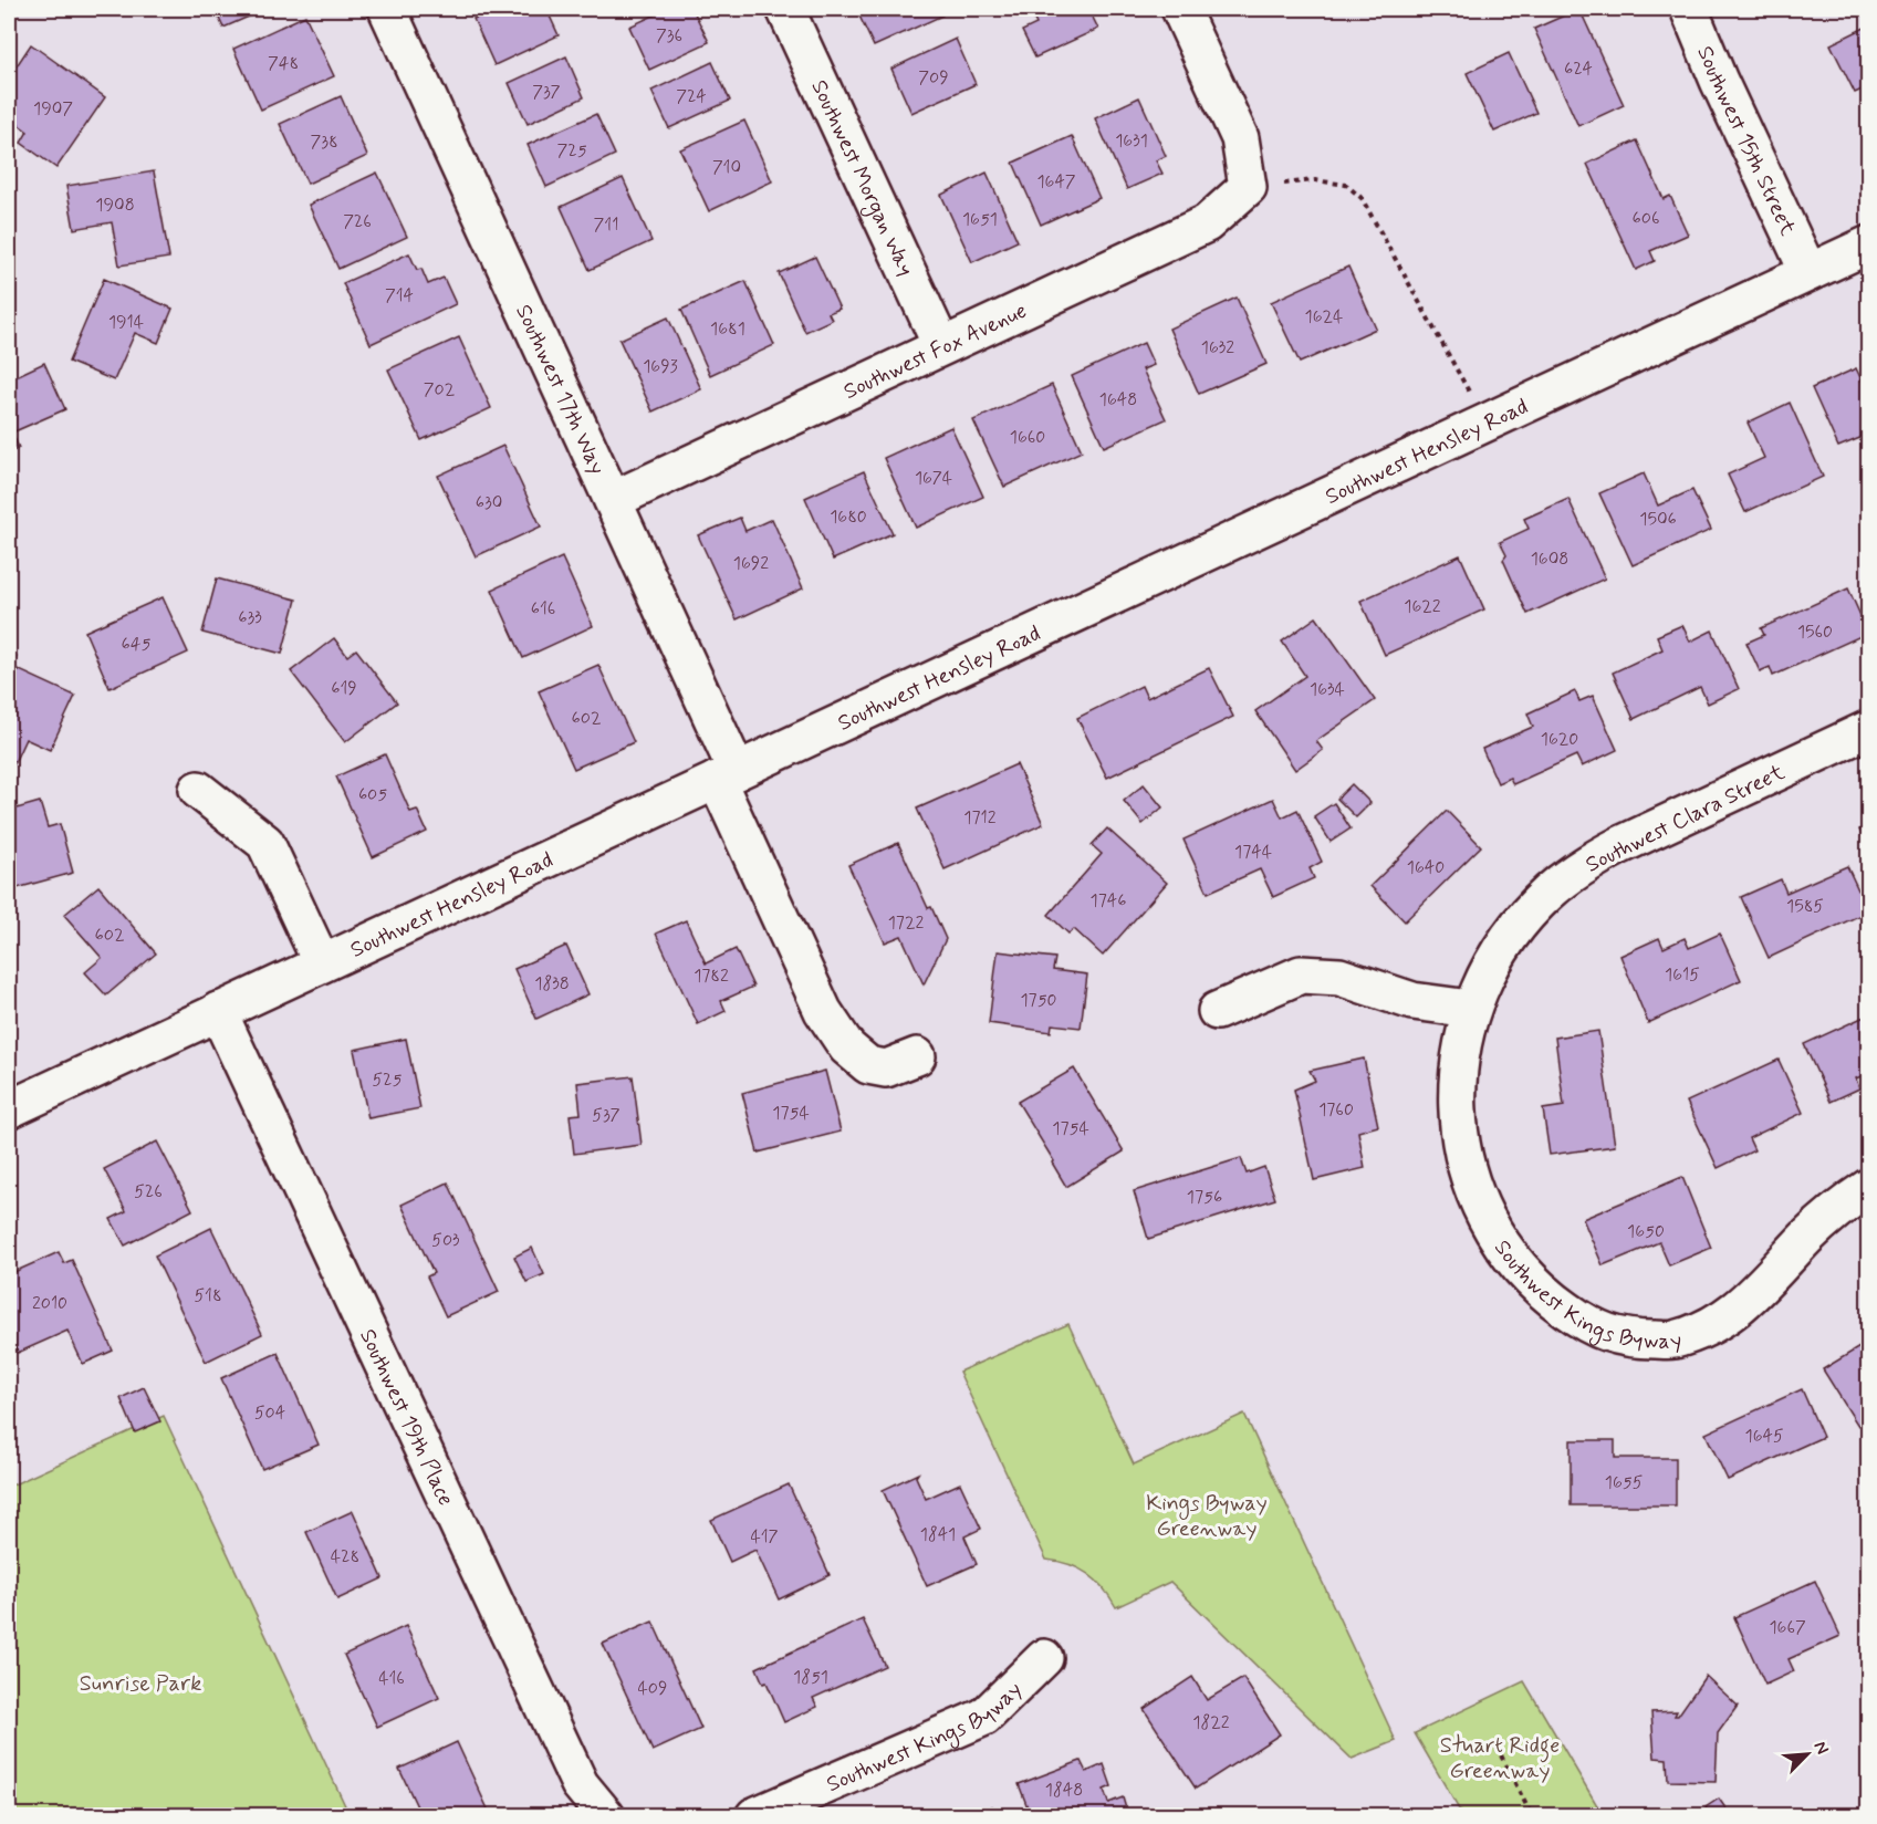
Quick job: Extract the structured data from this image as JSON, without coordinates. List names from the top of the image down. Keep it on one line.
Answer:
{"streets":{"street":["Southwest 15th Street","Southwest Morgan Way","Southwest Fox Avenue","Southwest 17th Way","Southwest Hensley Road","Southwest Clara Street","Southwest Kings Byway","Southwest 19th Place"]},"crossings":[["Southwest 15th Street","Southwest Hensley Road"],["Southwest Morgan Way","Southwest Fox Avenue"],["Southwest Fox Avenue","Southwest 17th Way"],["Southwest 17th Way","Southwest Hensley Road"],["Southwest Hensley Road","Southwest 19th Place"],["Southwest Clara Street","Southwest Kings Byway"]],"parks":["Kings Byway Greenway","Sunrise Park","Stuart Ridge Greenway"],"house_numbers":["736","748","624","709","737","724","1907","1631","738","725","710","1647","1908","606","1651","726","711","714","1624","1914","1681","1632","1693","702","1648","1660","1674","630","1680","1506","1608","1692","1622","616","633","1560","645","619","1634","602","1620","605","1712","1744","1640","1746","1585","1722","602","1615","1782","1838","1750","525","1760","1754","537","1754","526","1756","1650","503","518","2010","504","1645","1655","1841","417","428","1667","1851","416","409","1822","1848"],"north":"top right"}
